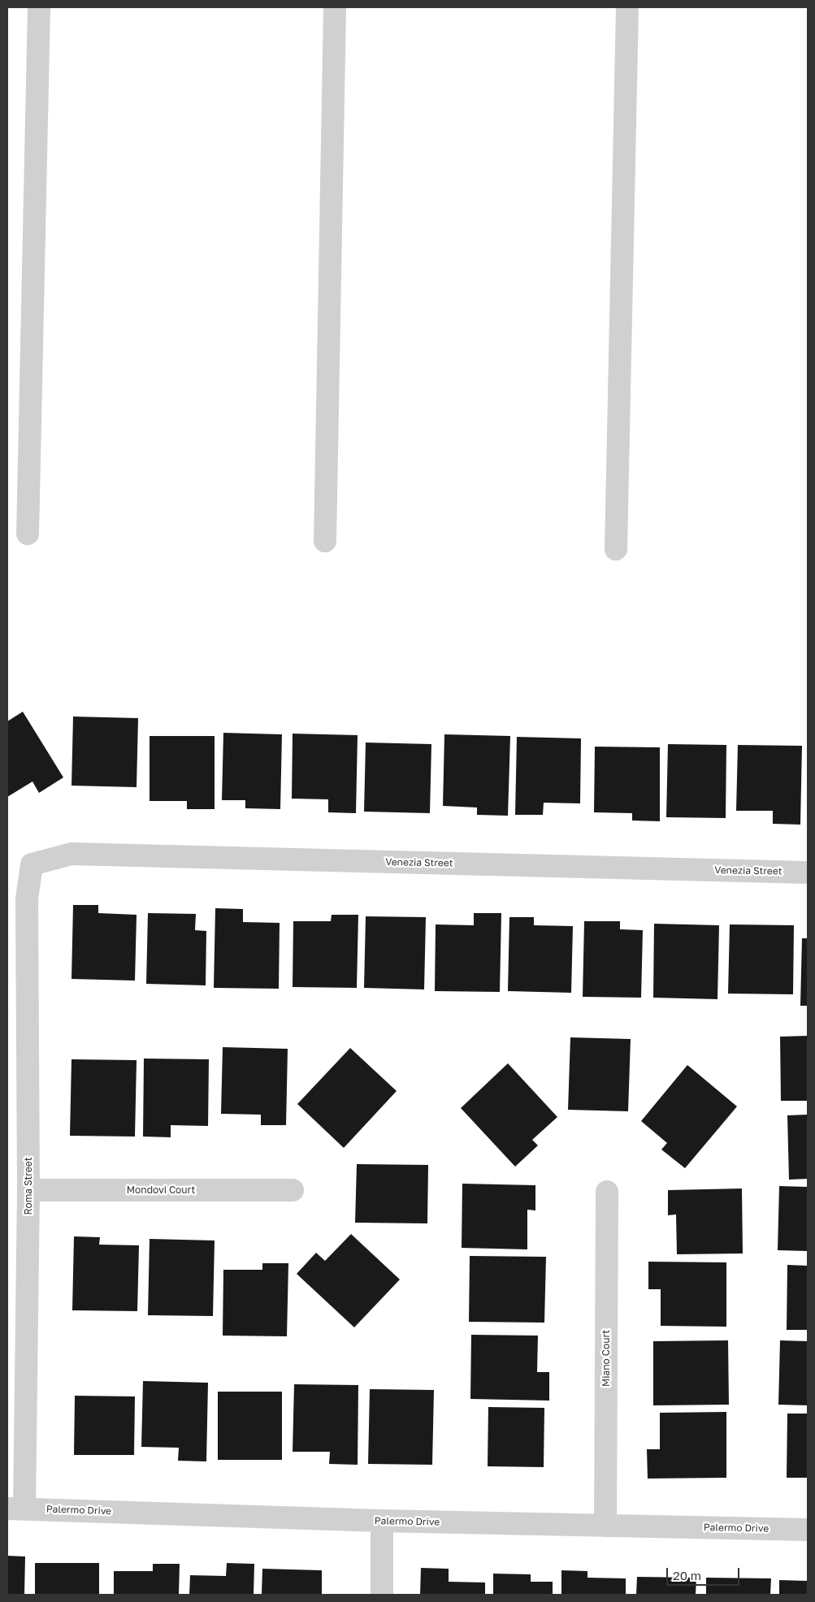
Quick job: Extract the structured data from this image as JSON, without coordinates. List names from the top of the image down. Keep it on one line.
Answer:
{"streets":{"street":["Venezia Street","Roma Street","Mondovi Court","Miano Court","Palermo Drive"]},"crossings":[["Venezia Street","Roma Street"],["Roma Street","Mondovi Court"],["Roma Street","Palermo Drive"],["Miano Court","Palermo Drive"]],"scale_bar":"20 m"}
